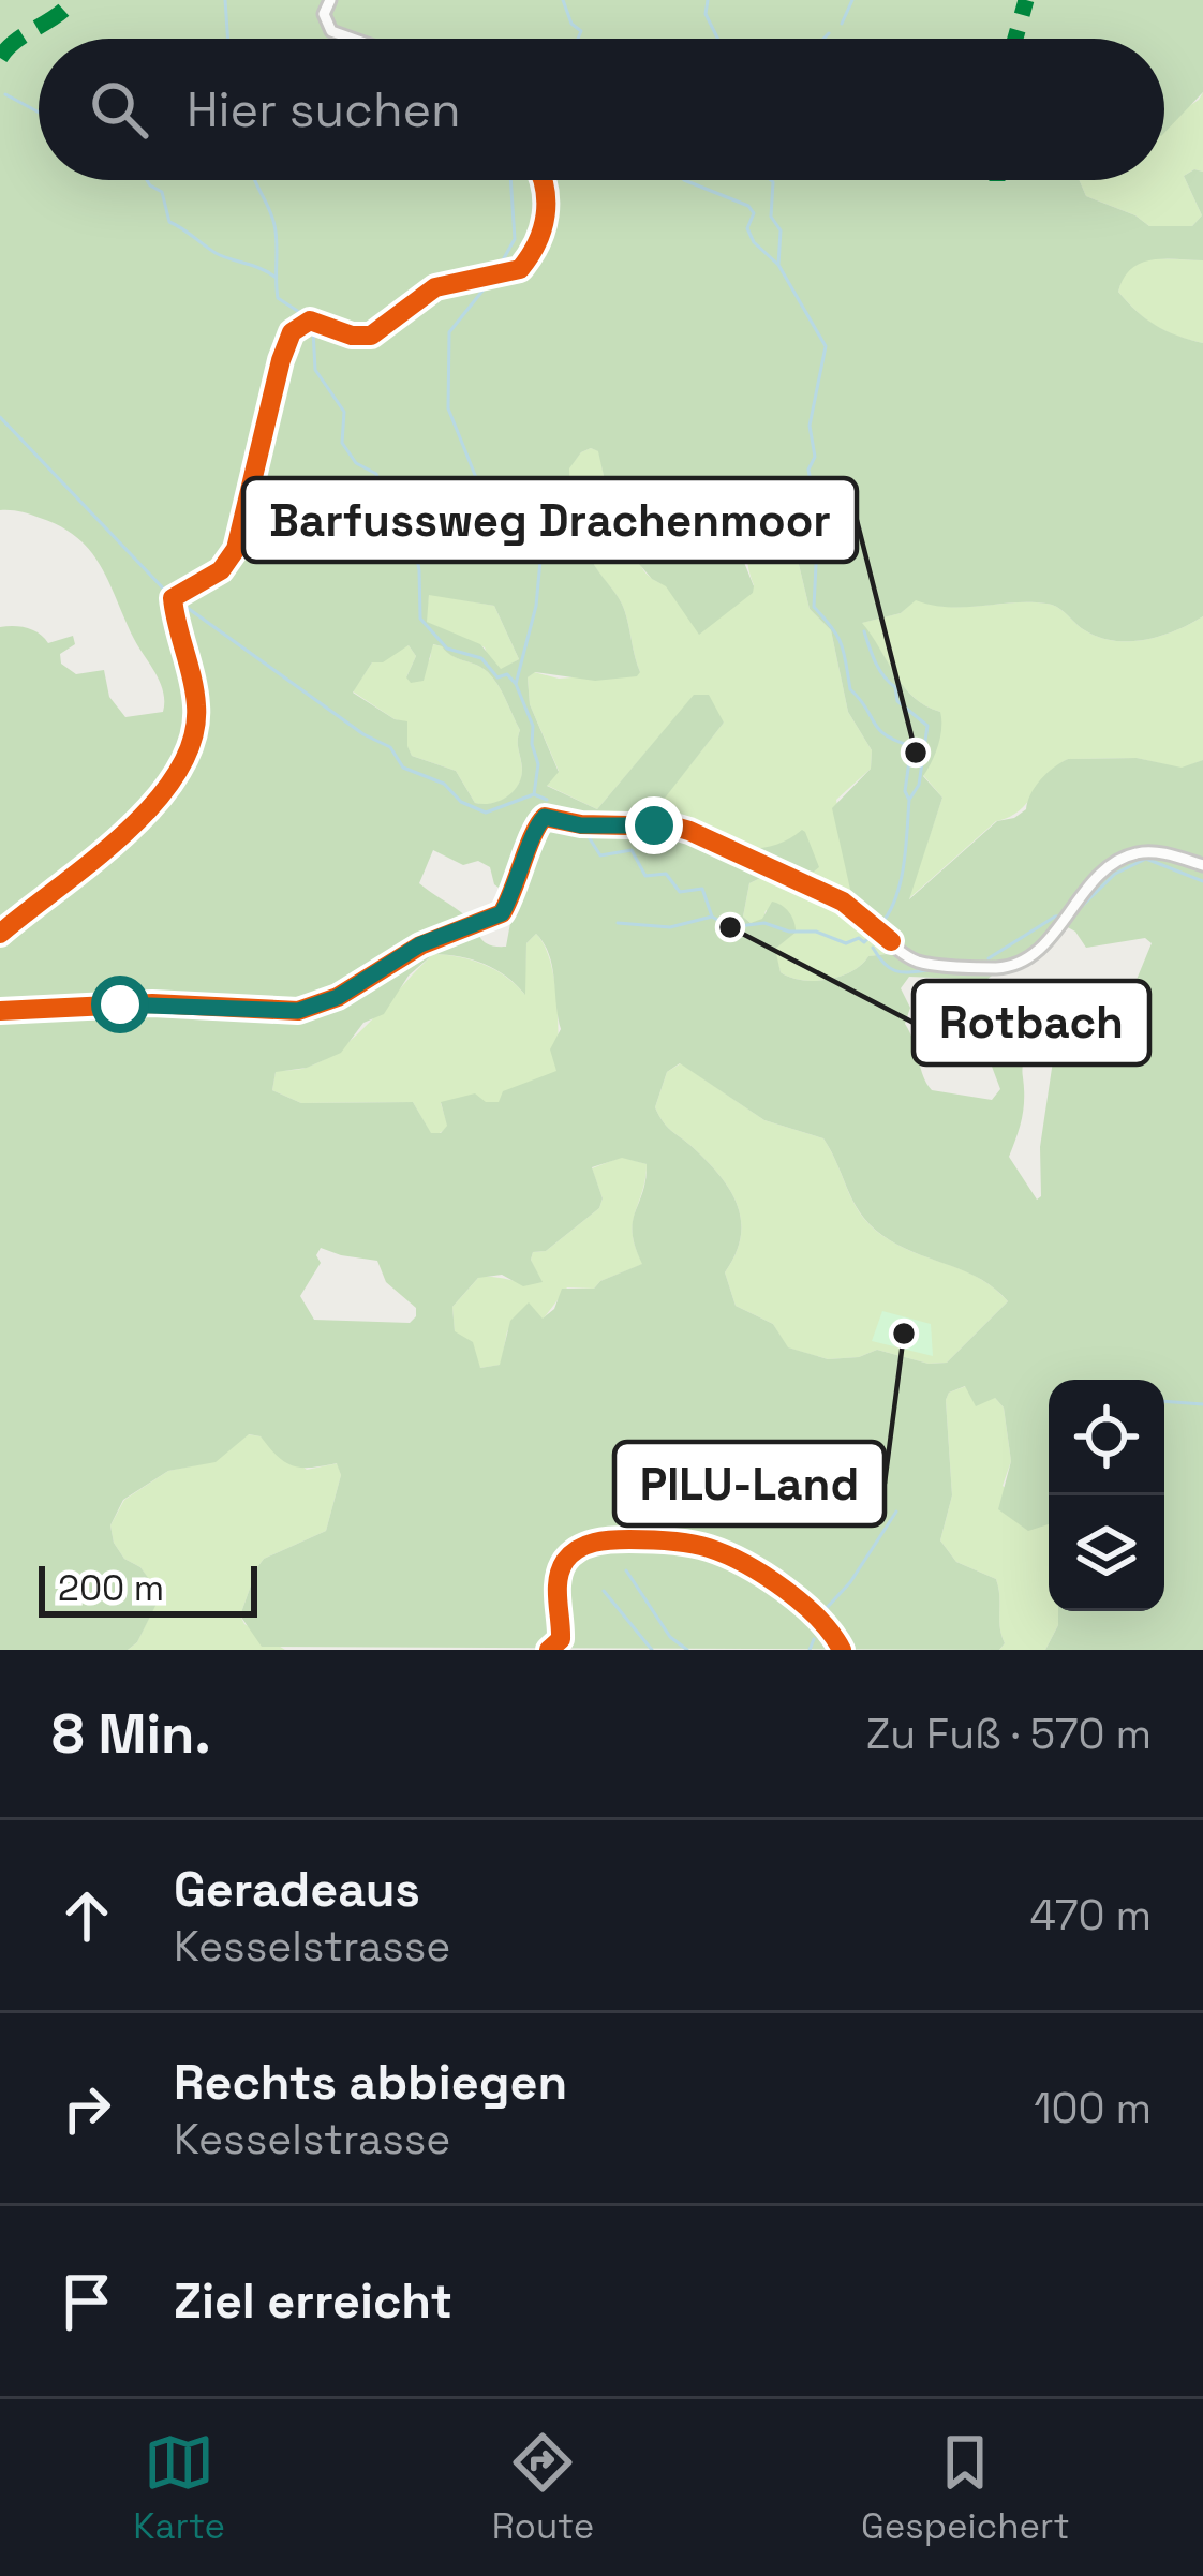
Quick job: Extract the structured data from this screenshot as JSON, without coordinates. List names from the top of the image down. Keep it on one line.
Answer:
{"places":["Barfussweg Drachenmoor","Rotbach","PILU-Land"],"scale_bar":"200 m","page":{"search":"Hier suchen","scale":"200 m","heading":["8 Min.","Zu Fuß · 570 m"],"list":[["Geradeaus","Kesselstrasse","470 m"],["Rechts abbiegen","Kesselstrasse","100 m"],"Ziel erreicht"],"nav":["Karte","Route","Gespeichert"]}}
